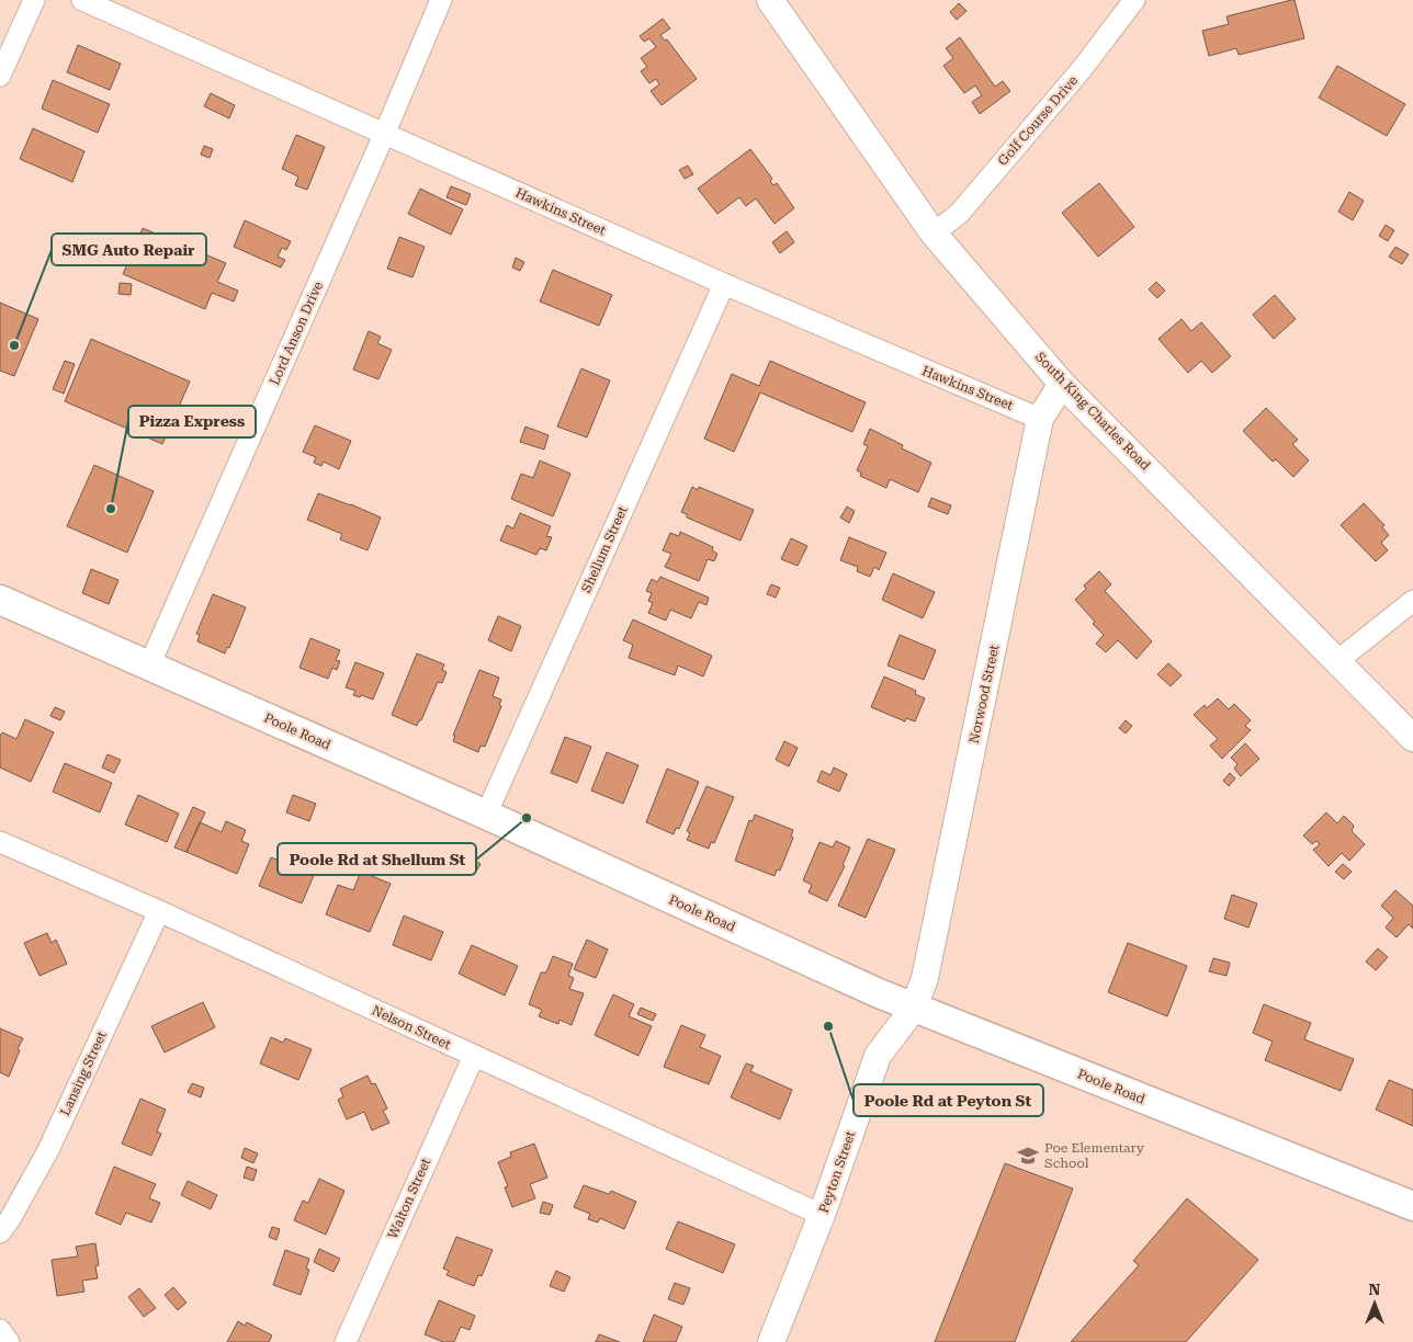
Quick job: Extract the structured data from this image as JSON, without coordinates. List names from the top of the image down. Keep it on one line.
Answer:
{"streets":{"main road":["Poole Road"],"street":["Golf Course Drive","Hawkins Street","Lord Anson Drive","South King Charles Road","Shellum Street","Norwood Street","Nelson Street","Lansing Street","Peyton Street","Walton Street"]},"crossings":[["Golf Course Drive","South King Charles Road"],["Hawkins Street","Lord Anson Drive"],["Hawkins Street","Shellum Street"],["Hawkins Street","Norwood Street"],["Lord Anson Drive","Poole Road"],["South King Charles Road","Norwood Street"],["Shellum Street","Poole Road"],["Norwood Street","Poole Road"],["Norwood Street","Peyton Street"],["Poole Road","Peyton Street"],["Nelson Street","Lansing Street"],["Nelson Street","Peyton Street"],["Nelson Street","Walton Street"]],"places":{"other":["SMG Auto Repair","Pizza Express","Poole Rd at Shellum St","Poole Rd at Peyton St"],"school or university":["Poe Elementary School"]},"north":"top"}
